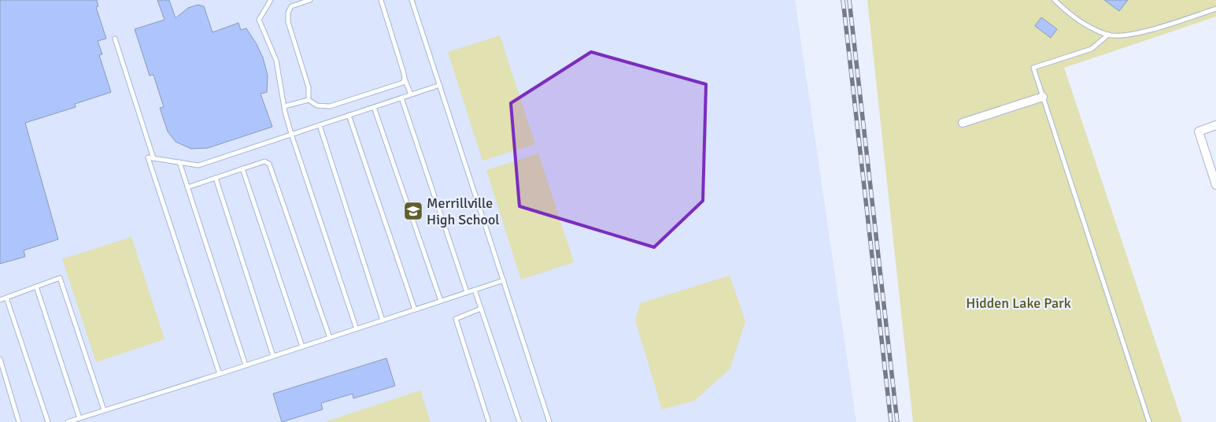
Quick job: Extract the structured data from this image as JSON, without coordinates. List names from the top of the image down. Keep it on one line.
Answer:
{"parks":["Hidden Lake Park"],"places":{"school or university":["Merrillville High School"]}}
